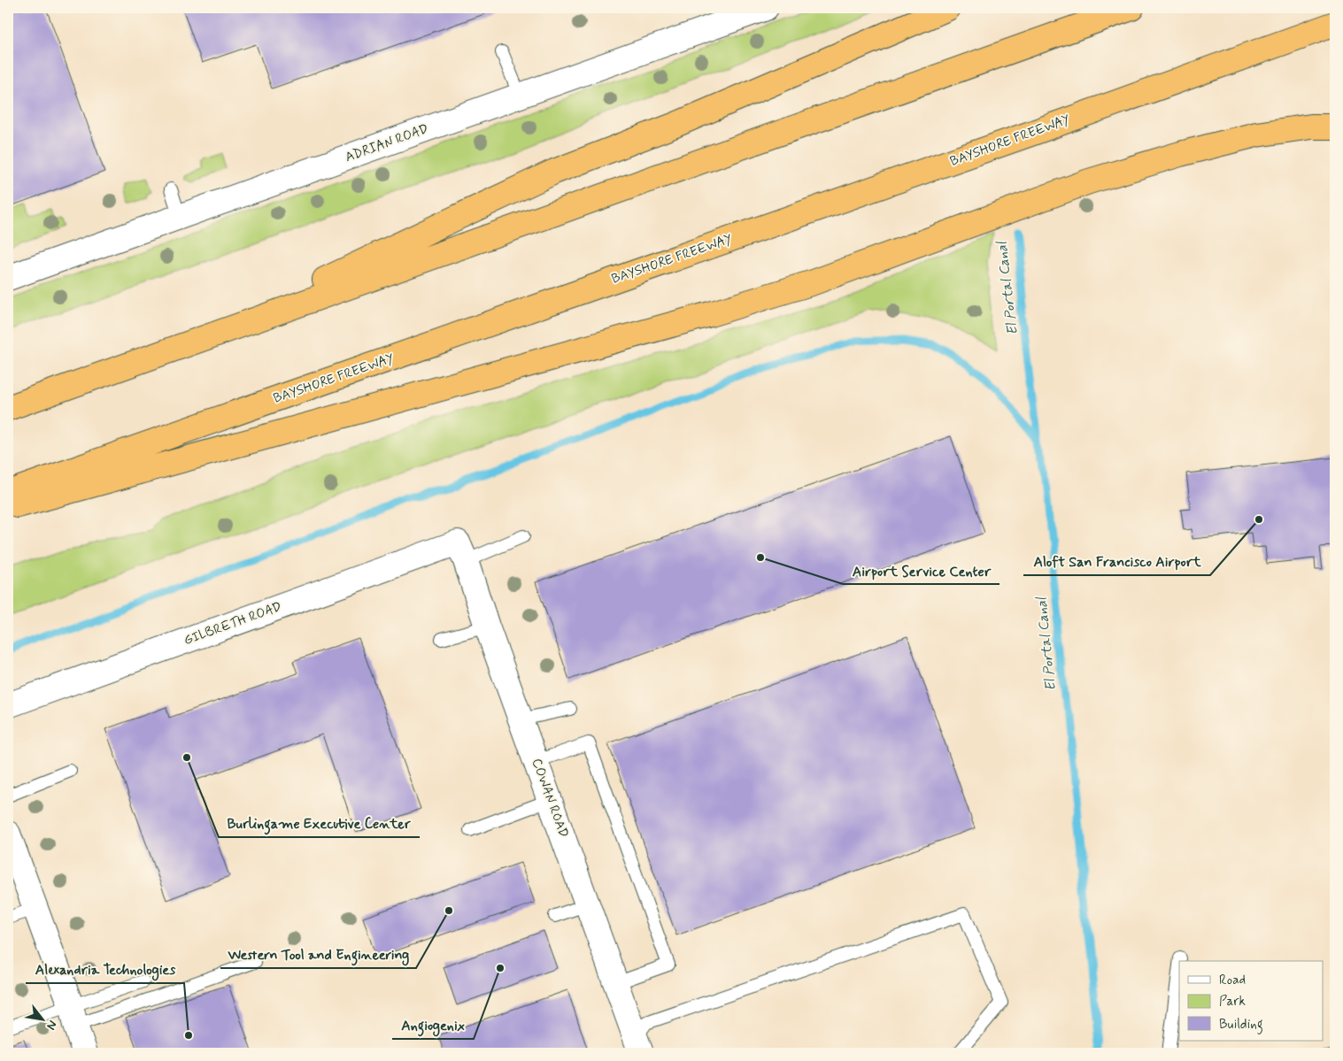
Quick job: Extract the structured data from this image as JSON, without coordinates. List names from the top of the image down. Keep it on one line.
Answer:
{"streets":{"highway":["BAYSHORE FREEWAY"],"street":["ADRIAN ROAD","GILBRETH ROAD","COWAN ROAD"]},"crossings":[["GILBRETH ROAD","COWAN ROAD"]],"water":["El Portal Canal"],"places":["Aloft San Francisco Airport","Airport Service Center","Burlingame Executive Center","Western Tool and Engineering","Angiogenix","Alexandria Technologies"],"legend":["Road","Park","Building"],"north":"bottom right"}
